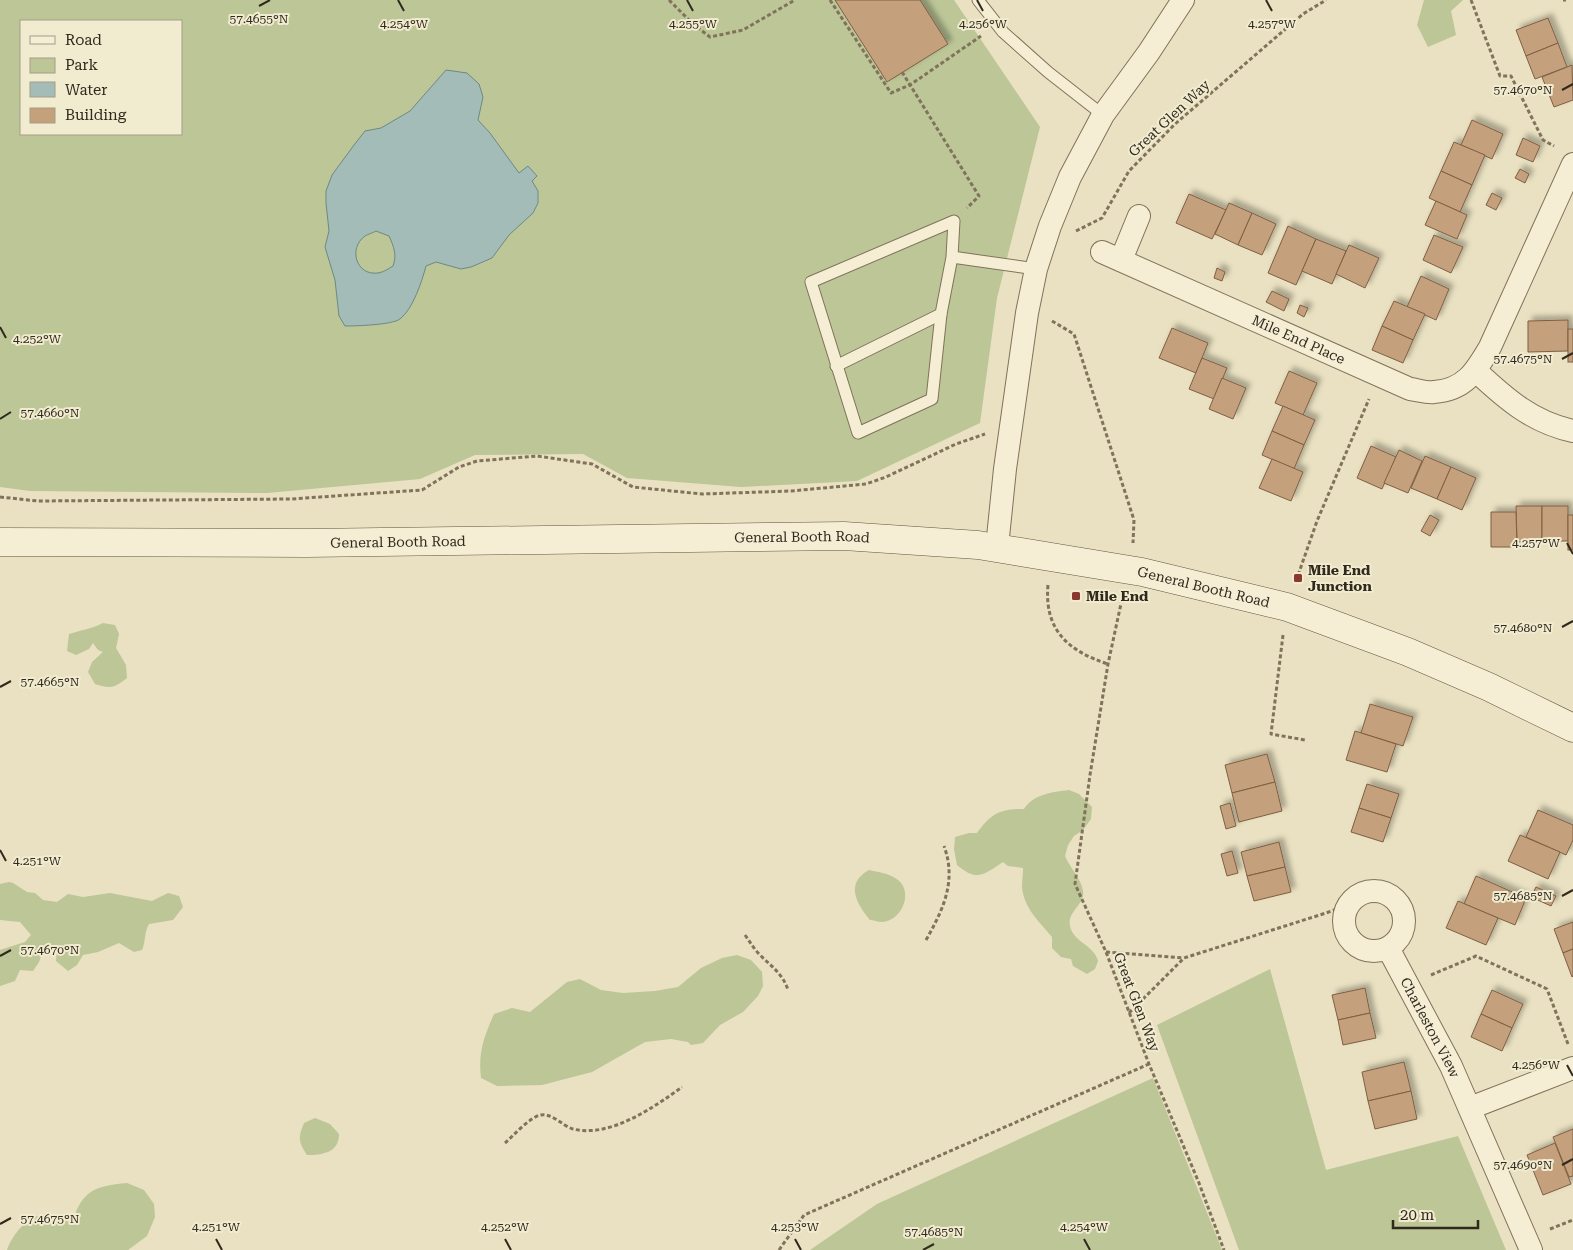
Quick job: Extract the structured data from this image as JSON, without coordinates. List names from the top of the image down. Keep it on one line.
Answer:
{"streets":{"street":["Mile End Place","General Booth Road","Charleston View"],"path":["Great Glen Way"]},"places":{"transit":["Mile End Junction","Mile End"]},"legend":["Road","Park","Water","Building"],"scale_bar":"20 m","coordinates":["57.4655°N","4.254°W","4.255°W","4.256°W","4.257°W","57.4670°N","4.252°W","57.4675°N","57.4660°N","57.4680°N","57.4665°N","4.251°W","57.4685°N","57.4690°N","4.253°W"]}
